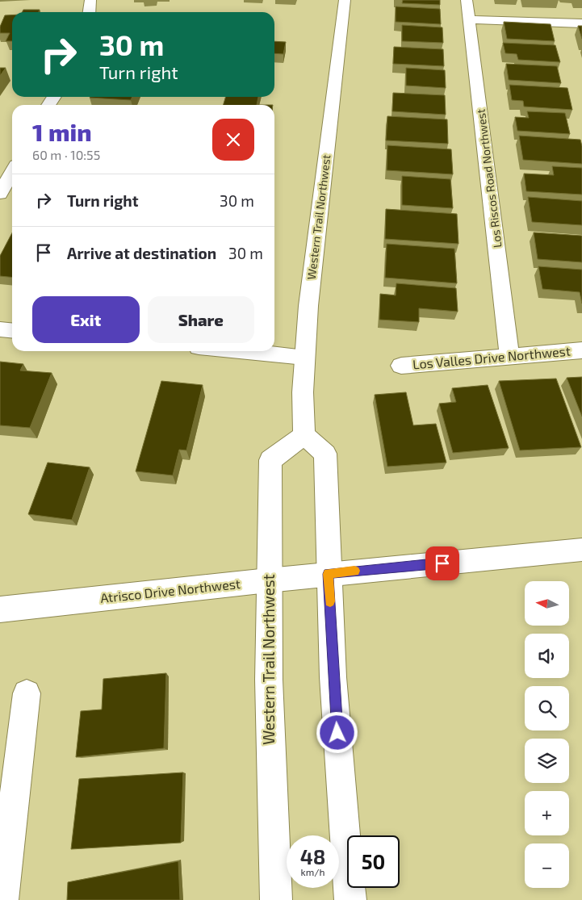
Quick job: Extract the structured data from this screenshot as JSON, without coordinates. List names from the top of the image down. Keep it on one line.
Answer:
{"streets":{"street":["Los Riscos Road Northwest","Western Trail Northwest","Los Valles Drive Northwest","Atrisco Drive Northwest"]},"crossings":[["Los Riscos Road Northwest","Los Valles Drive Northwest"],["Western Trail Northwest","Atrisco Drive Northwest"]],"north":"left","page":{"turn":["30 m","Turn right"],"heading":["1 min","60 m · 10:55"],"list":[{"name":"Turn right","value":"30 m"},{"name":"Arrive at destination","value":"30 m"}],"buttons":["Exit","Share"],"map_buttons":["+","−"],"speed":"48 km/h","limit":"50"}}
